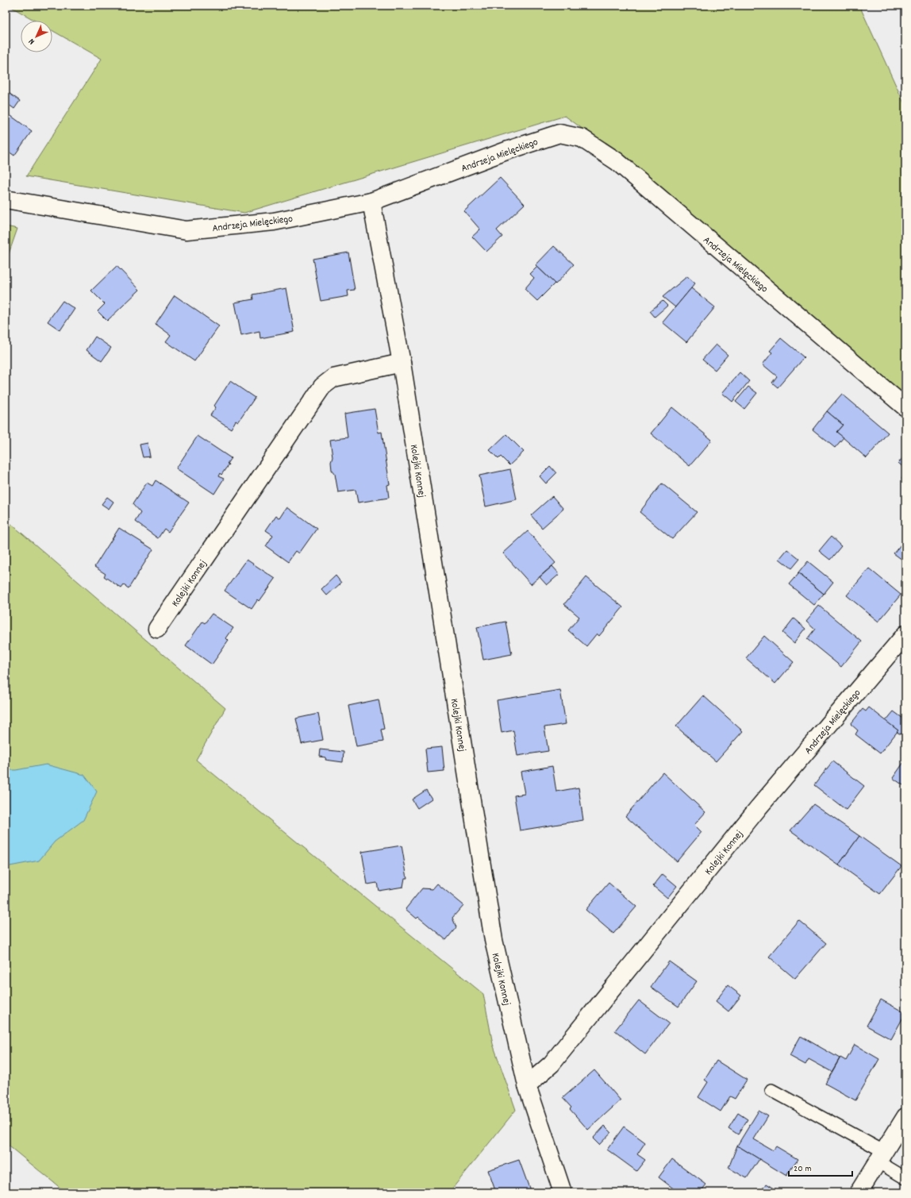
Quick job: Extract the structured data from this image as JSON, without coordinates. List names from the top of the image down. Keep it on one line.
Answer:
{"streets":{"street":["Andrzeja Mielęckiego","Kolejki Konnej"]},"crossings":[["Andrzeja Mielęckiego","Kolejki Konnej"]],"scale_bar":"20 m","north":"bottom left"}
